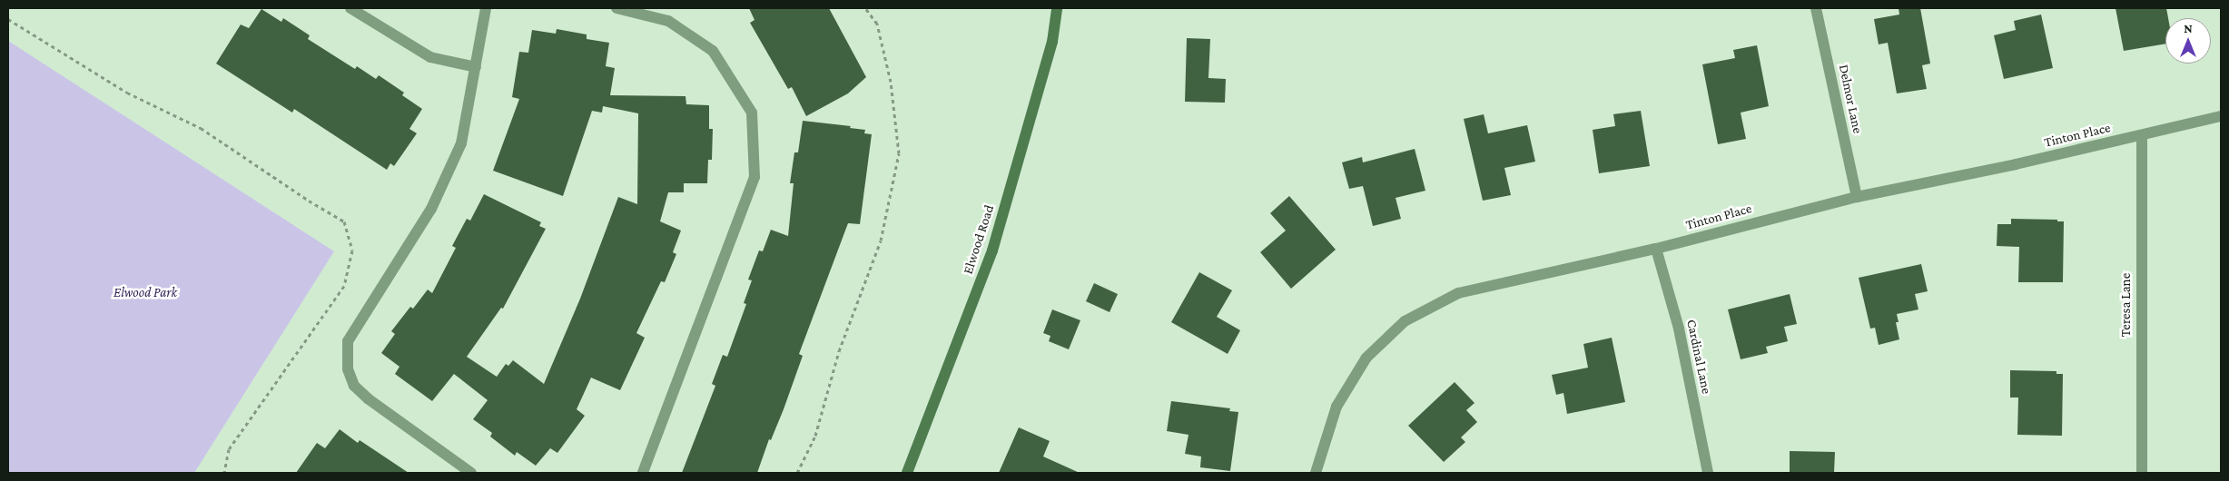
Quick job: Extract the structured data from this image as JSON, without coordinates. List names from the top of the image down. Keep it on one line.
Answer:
{"streets":{"main road":["Elwood Road"],"street":["Delmor Lane","Tinton Place","Teresa Lane","Cardinal Lane"]},"crossings":[["Delmor Lane","Tinton Place"],["Tinton Place","Teresa Lane"],["Tinton Place","Cardinal Lane"]],"parks":["Elwood Park"],"north":"top"}
